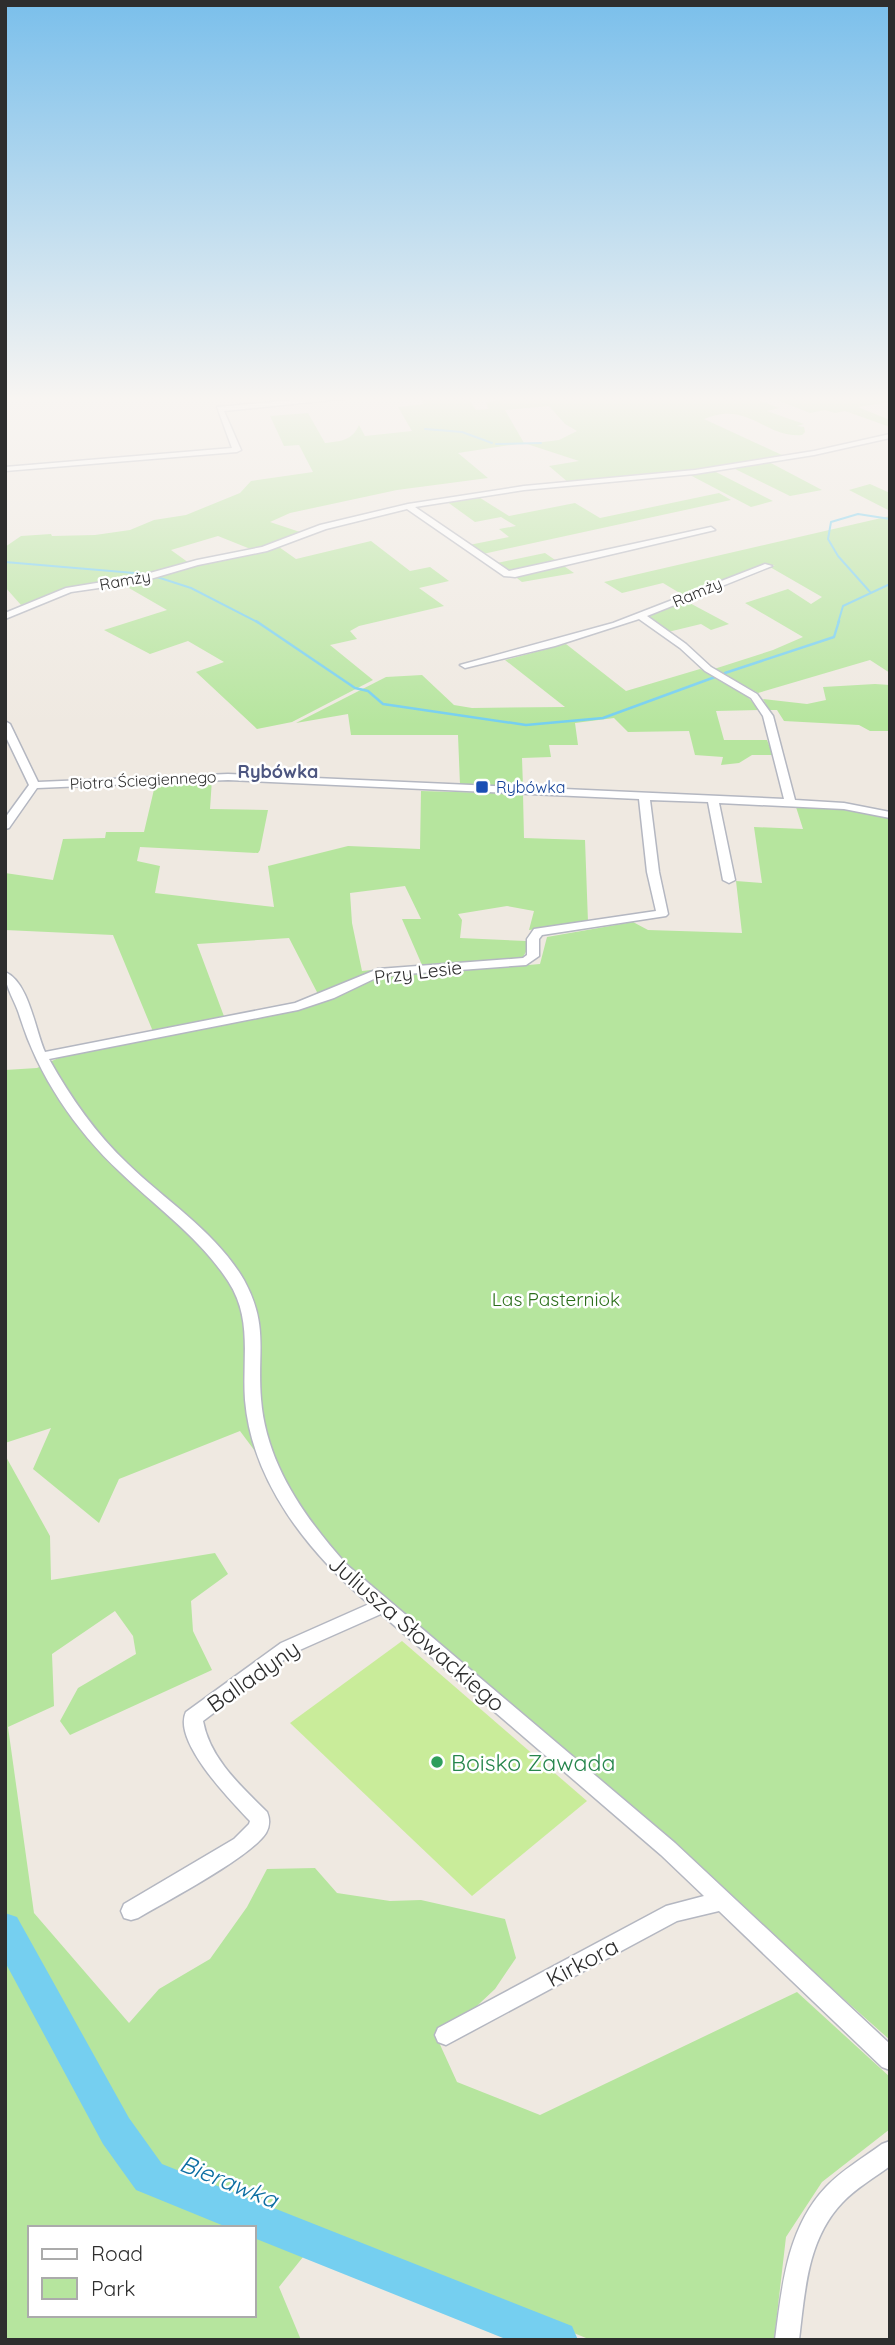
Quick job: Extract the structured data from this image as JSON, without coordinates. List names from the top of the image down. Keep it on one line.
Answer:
{"streets":{"street":["Ramży","Piotra Ściegiennego","Przy Lesie","Juliusza Słowackiego","Balladyny","Kirkora"]},"crossings":[["Piotra Ściegiennego","Przy Lesie"],["Przy Lesie","Juliusza Słowackiego"],["Juliusza Słowackiego","Balladyny"],["Juliusza Słowackiego","Kirkora"]],"districts":["Rybówka"],"water":["Bierawka"],"parks":["Las Pasterniok"],"places":{"transit":["Rybówka"],"other":["Boisko Zawada"]},"legend":["Road","Park"]}
